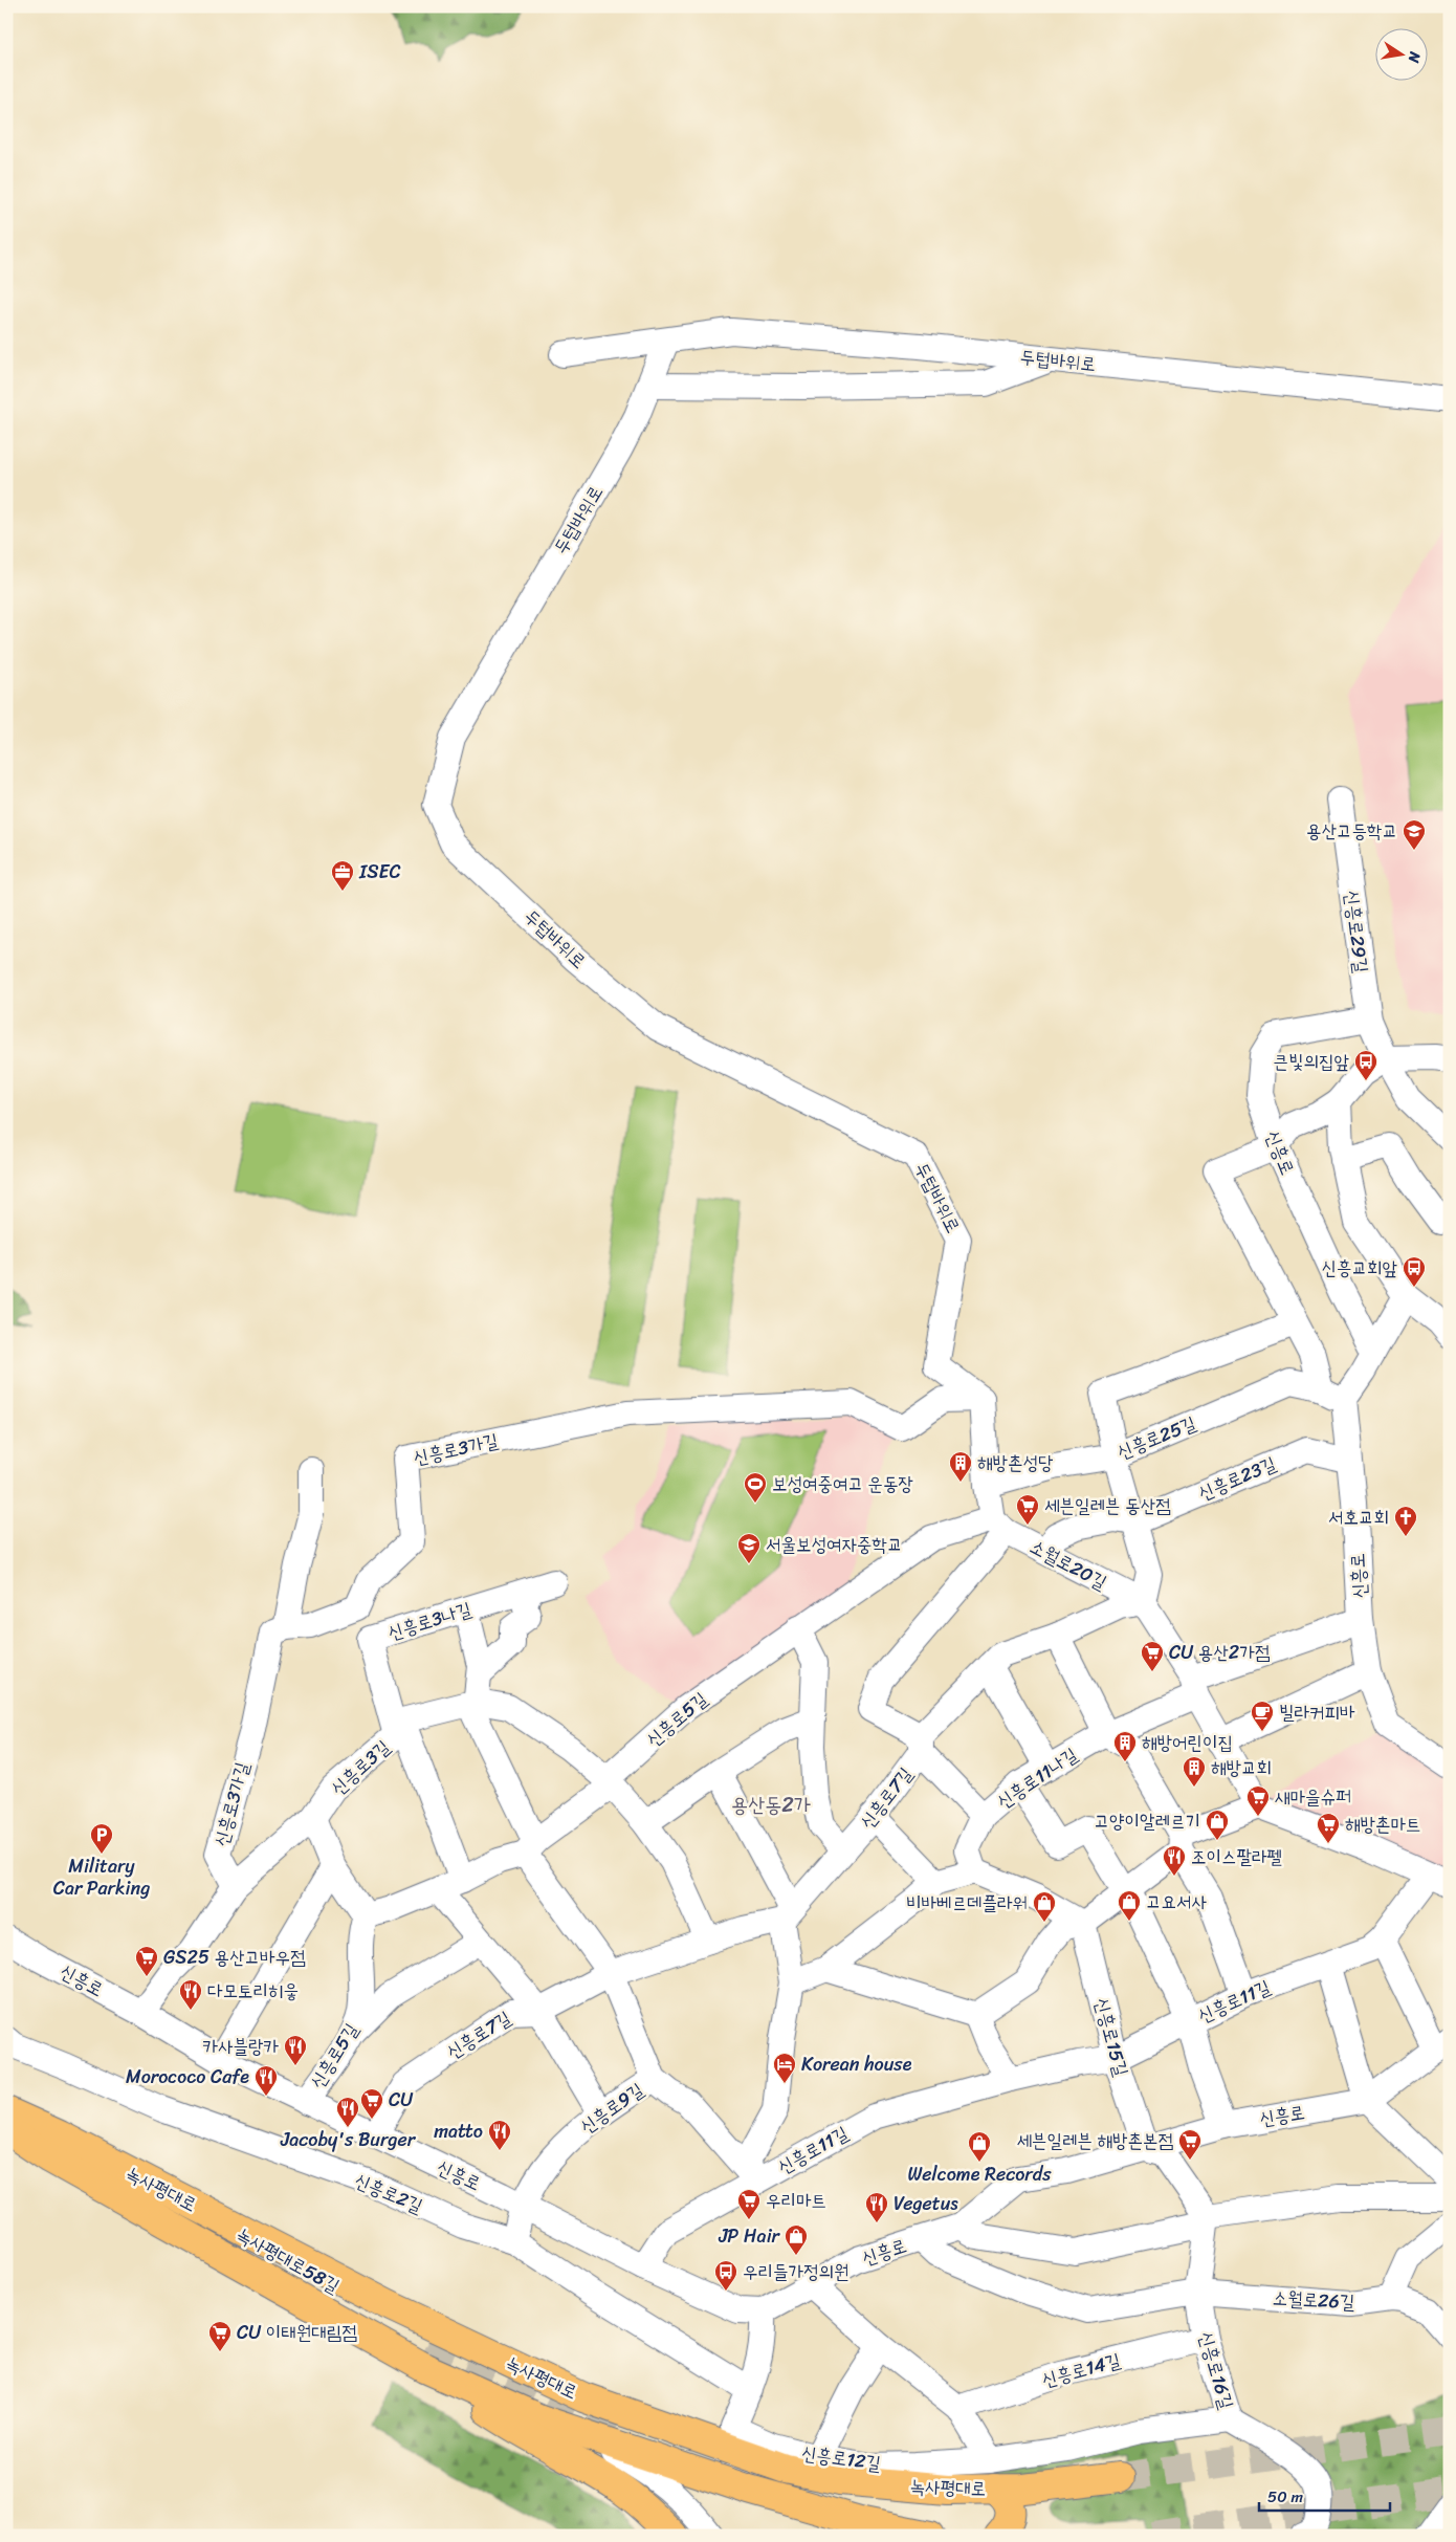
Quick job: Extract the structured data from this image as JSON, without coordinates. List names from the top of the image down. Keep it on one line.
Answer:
{"streets":{"main road":["녹사평대로","녹사평대로58길"],"street":["두텁바위로","신흥로29길","신흥로","신흥로25길","신흥로3가길","신흥로23길","소월로20길","신흥로3나길","신흥로5길","신흥로3길","신흥로11나길","신흥로7길","신흥로11길","신흥로15길","신흥로9길","신흥로2길","소월로26길","신흥로14길","신흥로16길","신흥로12길"]},"crossings":[["두텁바위로","신흥로3가길"],["신흥로29길","신흥로"],["신흥로","신흥로25길"],["신흥로","신흥로23길"],["신흥로","신흥로5길"],["신흥로","신흥로3길"],["신흥로","신흥로11나길"],["신흥로","신흥로7길"],["신흥로","신흥로11길"],["신흥로","신흥로15길"],["신흥로","신흥로9길"],["신흥로","소월로26길"],["신흥로","신흥로16길"],["신흥로","신흥로12길"],["신흥로3가길","신흥로3길"],["신흥로23길","소월로20길"],["소월로20길","신흥로5길"],["소월로20길","신흥로7길"],["신흥로3나길","신흥로5길"],["신흥로3나길","신흥로3길"],["신흥로5길","신흥로3길"],["신흥로3길","신흥로7길"],["신흥로11길","신흥로15길"],["신흥로11길","신흥로9길"],["신흥로9길","신흥로2길"],["녹사평대로","녹사평대로58길"],["신흥로2길","신흥로12길"],["소월로26길","신흥로16길"],["신흥로14길","신흥로16길"],["신흥로16길","신흥로12길"]],"districts":["용산동2가"],"places":{"school or university":["용산고등학교","서울보성여자중학교"],"office":["ISEC"],"bus stop":["큰빛의집앞","신흥교회앞","우리들가정의원"],"building":["해방촌성당","해방어린이집","해방교회"],"sports":["보성여중여고 운동장"],"supermarket":["세븐일레븐 동산점","CU 용산2가점","새마을슈퍼","해방촌마트","GS25 용산고바우점","CU","세븐일레븐 해방촌본점","우리마트","CU 이태원대림점"],"church":["서호교회"],"cafe":["빌라커피바"],"shop":["고양이알레르기","고요서사","비바베르데플라워","Welcome Records","JP Hair"],"parking":["Military Car Parking"],"restaurant":["조이스팔라펠","다모토리히읗","카사블랑카","Morococo Cafe","Jacoby's Burger","matto","Vegetus"],"hotel":["Korean house"]},"scale_bar":"50 m","north":"right"}
